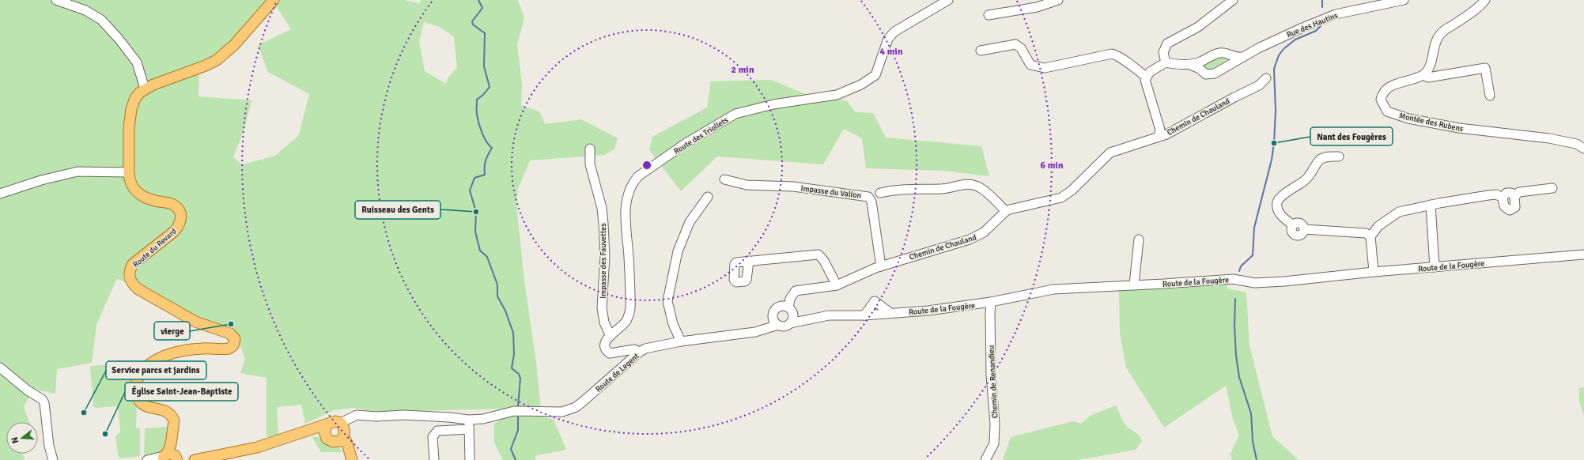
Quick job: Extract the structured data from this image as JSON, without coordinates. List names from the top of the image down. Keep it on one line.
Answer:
{"streets":{"main road":["Route du Revard"],"street":["Rue des Hautins","Chemin de Chauland","Montée des Rubens","Route des Triollets","Impasse du Vallon","Impasse des Fauvettes","Route de la Fougère","Route de Legent","Chemin de Renandieu"]},"crossings":[["Chemin de Chauland","Impasse du Vallon"],["Chemin de Chauland","Route de la Fougère"],["Chemin de Chauland","Route de Legent"],["Route des Triollets","Impasse des Fauvettes"],["Route des Triollets","Route de Legent"],["Route de la Fougère","Route de Legent"],["Route de la Fougère","Chemin de Renandieu"]],"places":["Nant des Fougères","Ruisseau des Gents","vierge","Service parcs et jardins","Église Saint-Jean-Baptiste"],"north":"left","rings":["4 min","2 min","6 min"]}
